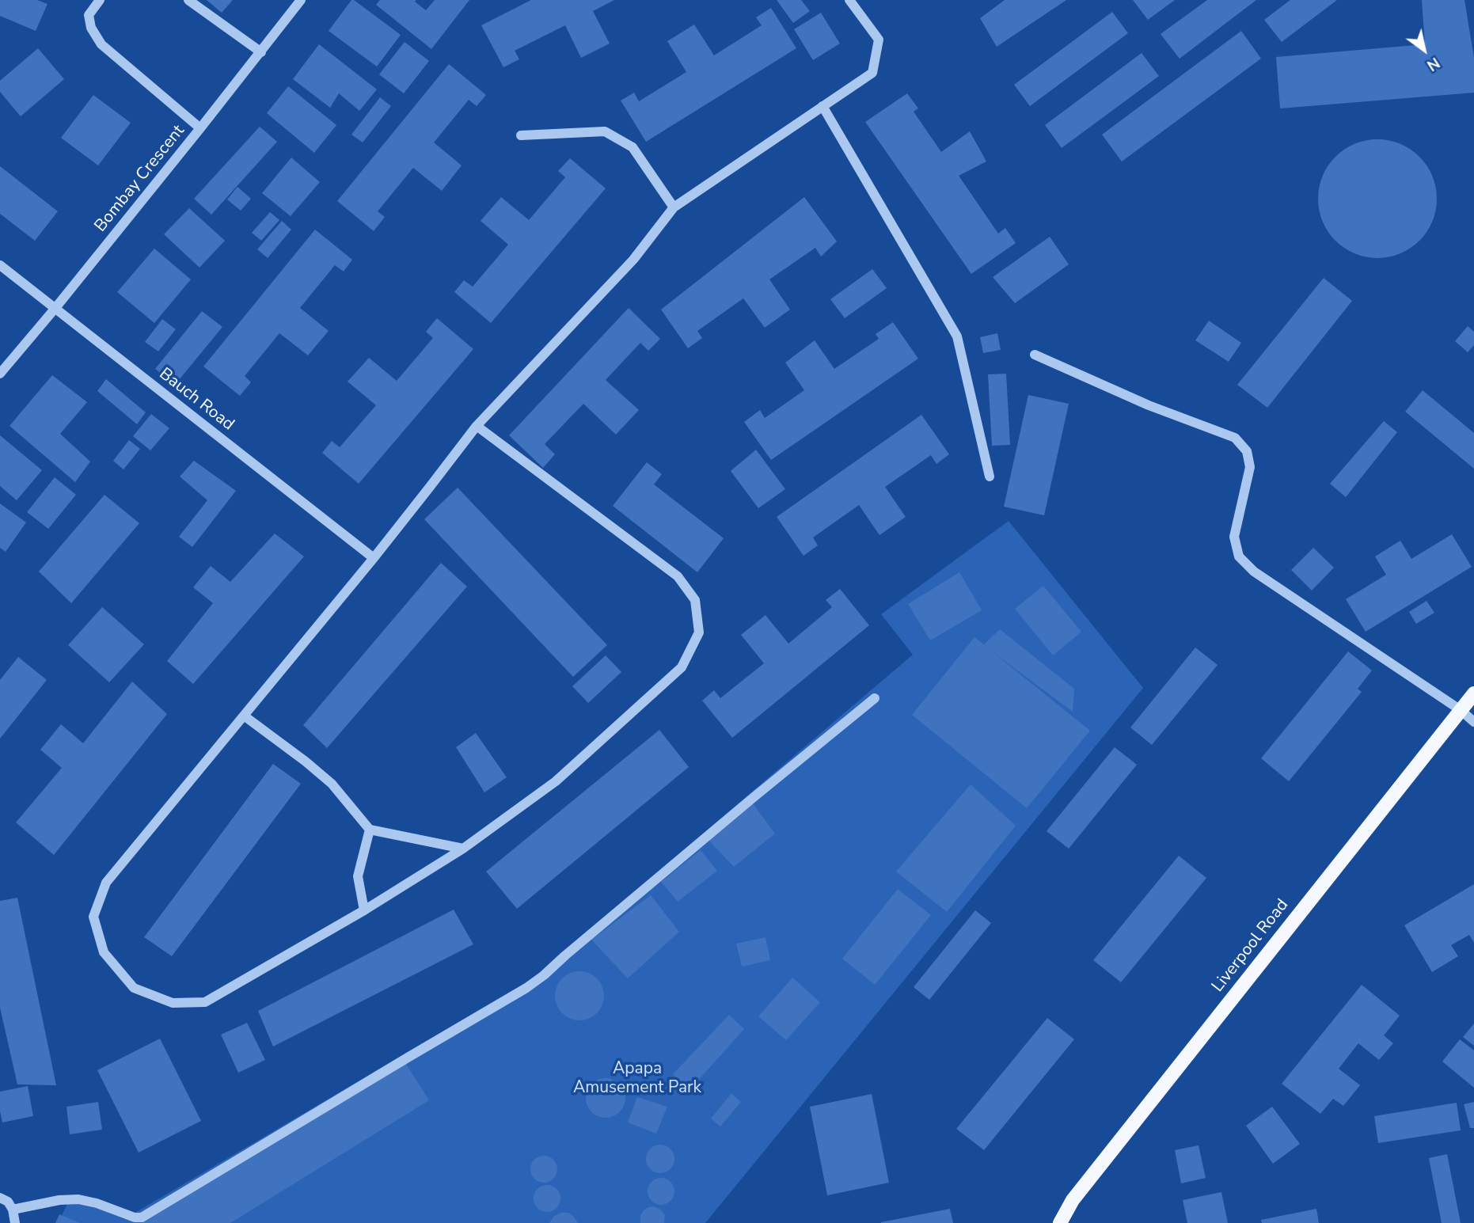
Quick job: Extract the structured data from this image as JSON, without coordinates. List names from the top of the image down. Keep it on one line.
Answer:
{"streets":{"main road":["Liverpool Road"],"street":["Bombay Crescent","Bauch Road"]},"crossings":[["Bombay Crescent","Bauch Road"]],"parks":["Apapa Amusement Park"],"north":"bottom right"}
